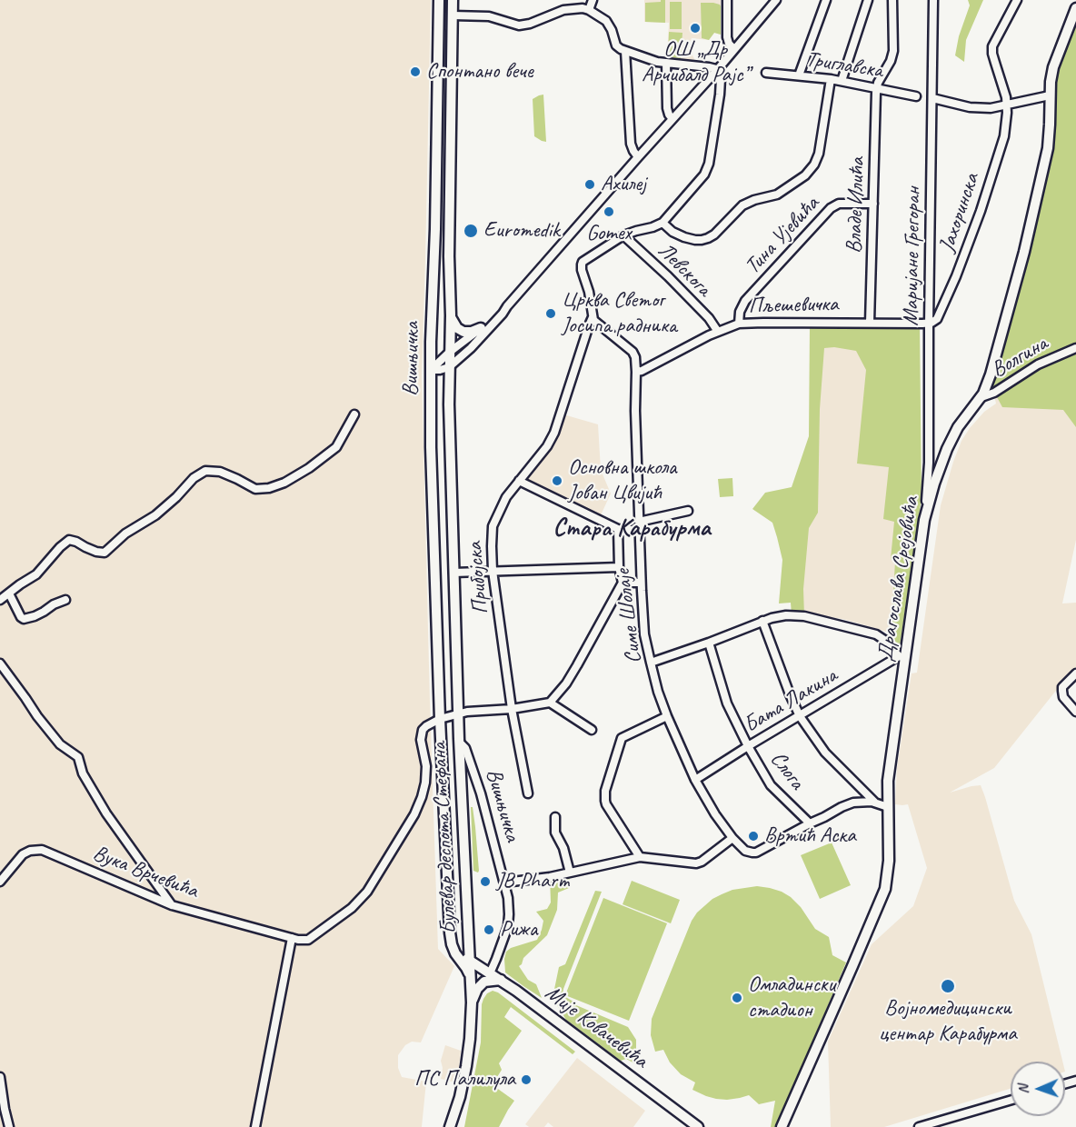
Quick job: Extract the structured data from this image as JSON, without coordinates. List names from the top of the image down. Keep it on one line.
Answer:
{"streets":{"main road":["Вишњичка","Драгослава Срејовића","Булевар деспота Стефана","Мије Ковачевића"],"street":["Триглавска","Владе Илића","Јахоринска","Тина Ујевића","Маријане Грегоран","Левскога","Пљешевичка","Волгина","Прибојска","Симе Шолаје","Бата Лакина","Слога","Вука Врчевића"]},"crossings":[["Триглавска","Владе Илића"],["Владе Илића","Тина Ујевића"],["Владе Илића","Пљешевичка"],["Јахоринска","Маријане Грегоран"],["Јахоринска","Пљешевичка"],["Тина Ујевића","Пљешевичка"],["Маријане Грегоран","Пљешевичка"],["Маријане Грегоран","Драгослава Срејовића"],["Левскога","Пљешевичка"],["Пљешевичка","Симе Шолаје"],["Волгина","Драгослава Срејовића"],["Вишњичка","Булевар деспота Стефана"],["Вишњичка","Вука Врчевића"],["Драгослава Срејовића","Бата Лакина"],["Симе Шолаје","Бата Лакина"],["Бата Лакина","Слога"],["Булевар деспота Стефана","Вука Врчевића"],["Булевар деспота Стефана","Мије Ковачевића"]],"districts":["Стара Карабурма"],"places":["ОШ „Др Арчибалд Рајс”","Спонтано вече","Ахилеј","Gomex","Euromedik","Црква Светог Јосипа радника","Основна школа Јован Цвијић","Вртић Аска","JB Pharm","Рижа","Војномедицински центар Карабурма","Омладински стадион","ПС Палилула"],"north":"left"}
